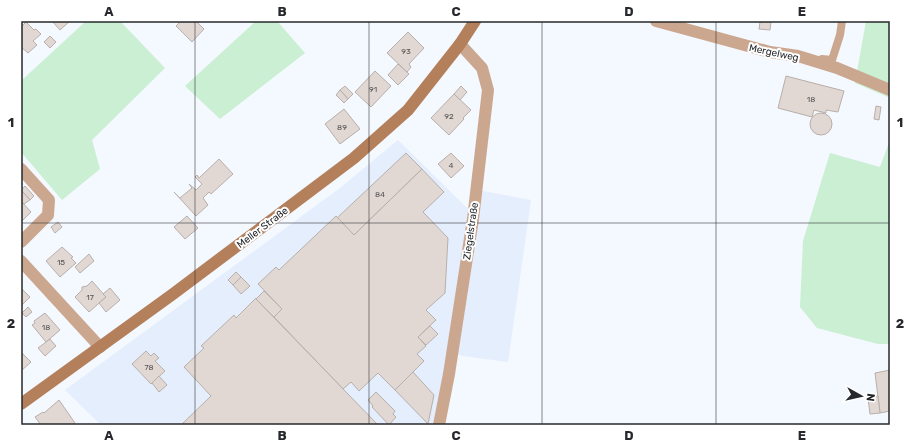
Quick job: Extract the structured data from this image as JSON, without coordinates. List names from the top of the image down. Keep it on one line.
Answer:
{"streets":{"main road":["Meller Straße"],"street":["Mergelweg","Ziegelstraße"]},"crossings":[["Meller Straße","Ziegelstraße"]],"house_numbers":["93","91","18","92","89","4","84","15","17","18","78"],"north":"right","grid":{"columns":["A","B","C","D","E"],"rows":["1","2"]}}
